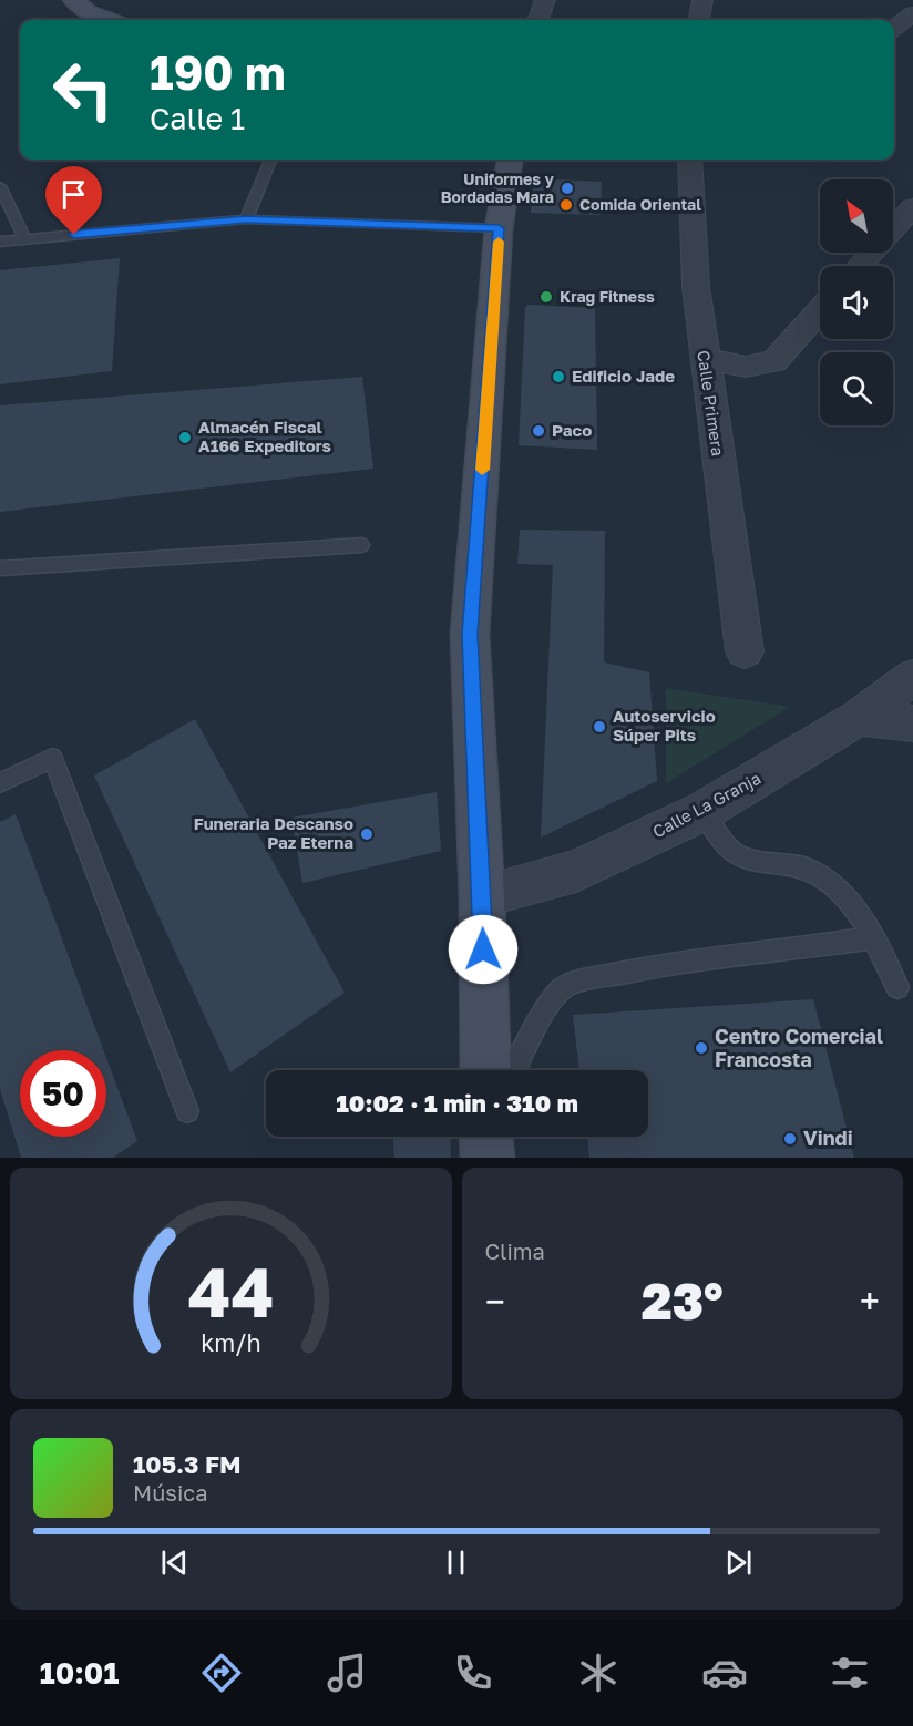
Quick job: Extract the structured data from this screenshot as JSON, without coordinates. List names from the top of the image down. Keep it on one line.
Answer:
{"streets":{"street":["Calle Primera","Calle La Granja"]},"places":["Uniformes y Bordadas Mara","Comida Oriental","Krag Fitness","Edificio Jade","Paco","Almacén Fiscal A166 Expeditors","Autoservicio Súper Pits","Funeraria Descanso Paz Eterna","Centro Comercial Francosta","Vindi"],"north":"top left","page":{"turn":["190 m","Calle 1"],"limit":"50","trip":"10:02 · 1 min · 310 m","tile":"Clima","heat":["−","23°","+"],"song":["105.3 FM","Música"],"tabs":"10:01","gauge":["44","km/h"]}}
